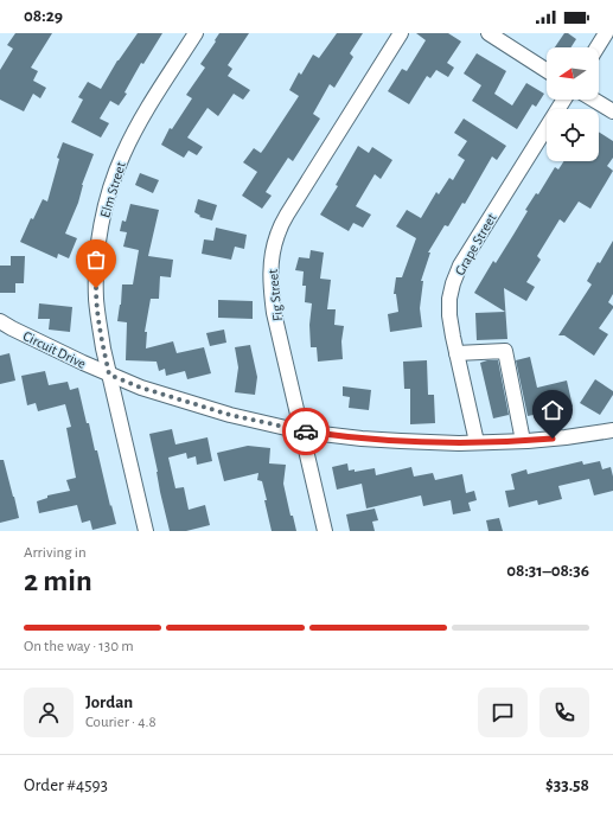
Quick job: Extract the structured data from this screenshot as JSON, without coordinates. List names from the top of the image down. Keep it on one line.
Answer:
{"streets":{"street":["Elm Street","Grape Street","Fig Street","Circuit Drive"]},"crossings":[["Elm Street","Circuit Drive"],["Grape Street","Circuit Drive"],["Fig Street","Circuit Drive"]],"north":"left","page":{"status":"08:29","heading":["2 min","Arriving in","08:31–08:36"],"panel":["Jordan","Courier · 4.8","Order #4593","$33.58"],"bar":"On the way · 130 m"}}
